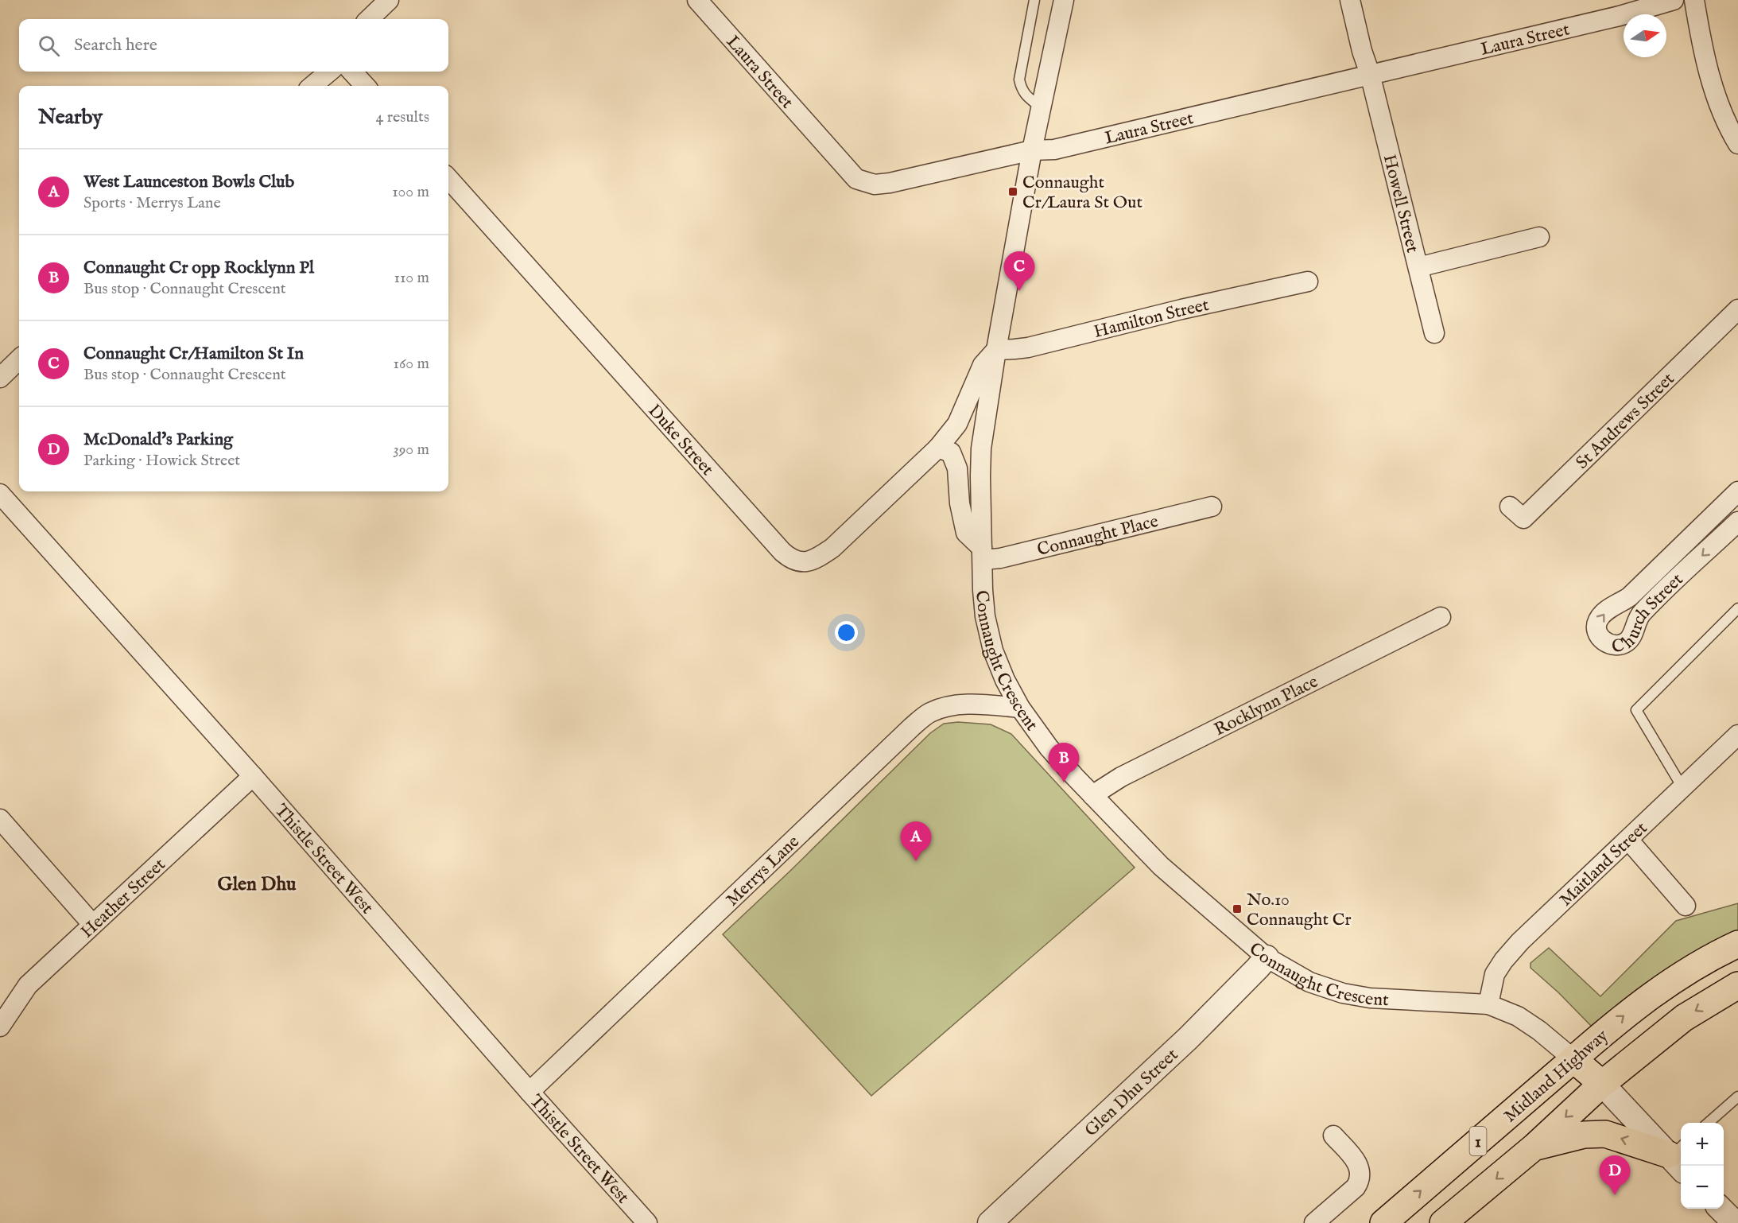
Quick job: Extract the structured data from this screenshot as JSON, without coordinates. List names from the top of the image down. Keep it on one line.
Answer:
{"streets":{"highway":["Midland Highway","1"],"street":["Laura Street","Howell Street","Hamilton Street","St Andrews Street","Duke Street","Connaught Place","Church Street","Connaught Crescent","Rocklynn Place","Thistle Street West","Maitland Street","Merrys Lane","Heather Street","Glen Dhu Street"]},"crossings":[["Laura Street","Howell Street"],["Laura Street","Connaught Crescent"],["Hamilton Street","Duke Street"],["Hamilton Street","Connaught Crescent"],["Duke Street","Connaught Crescent"],["Connaught Place","Connaught Crescent"],["Connaught Crescent","Rocklynn Place"],["Connaught Crescent","Maitland Street"],["Connaught Crescent","Merrys Lane"],["Connaught Crescent","Midland Highway"],["Connaught Crescent","Glen Dhu Street"],["Thistle Street West","Merrys Lane"],["Thistle Street West","Heather Street"]],"districts":["Glen Dhu"],"places":{"transit":["Connaught Cr/Laura St Out","No.10 Connaught Cr"]},"north":"right","page":{"search":"Search here","heading":["Nearby","4 results"],"list":[{"mark":"A","name":"West Launceston Bowls Club","note":"Sports · Merrys Lane","value":"100 m"},{"mark":"B","name":"Connaught Cr opp Rocklynn Pl","note":"Bus stop · Connaught Crescent","value":"110 m"},{"mark":"C","name":"Connaught Cr/Hamilton St In","note":"Bus stop · Connaught Crescent","value":"160 m"},{"mark":"D","name":"McDonald's Parking","note":"Parking · Howick Street","value":"390 m"}],"pins":["C","B","A","D"],"map_buttons":["+","−"]}}
